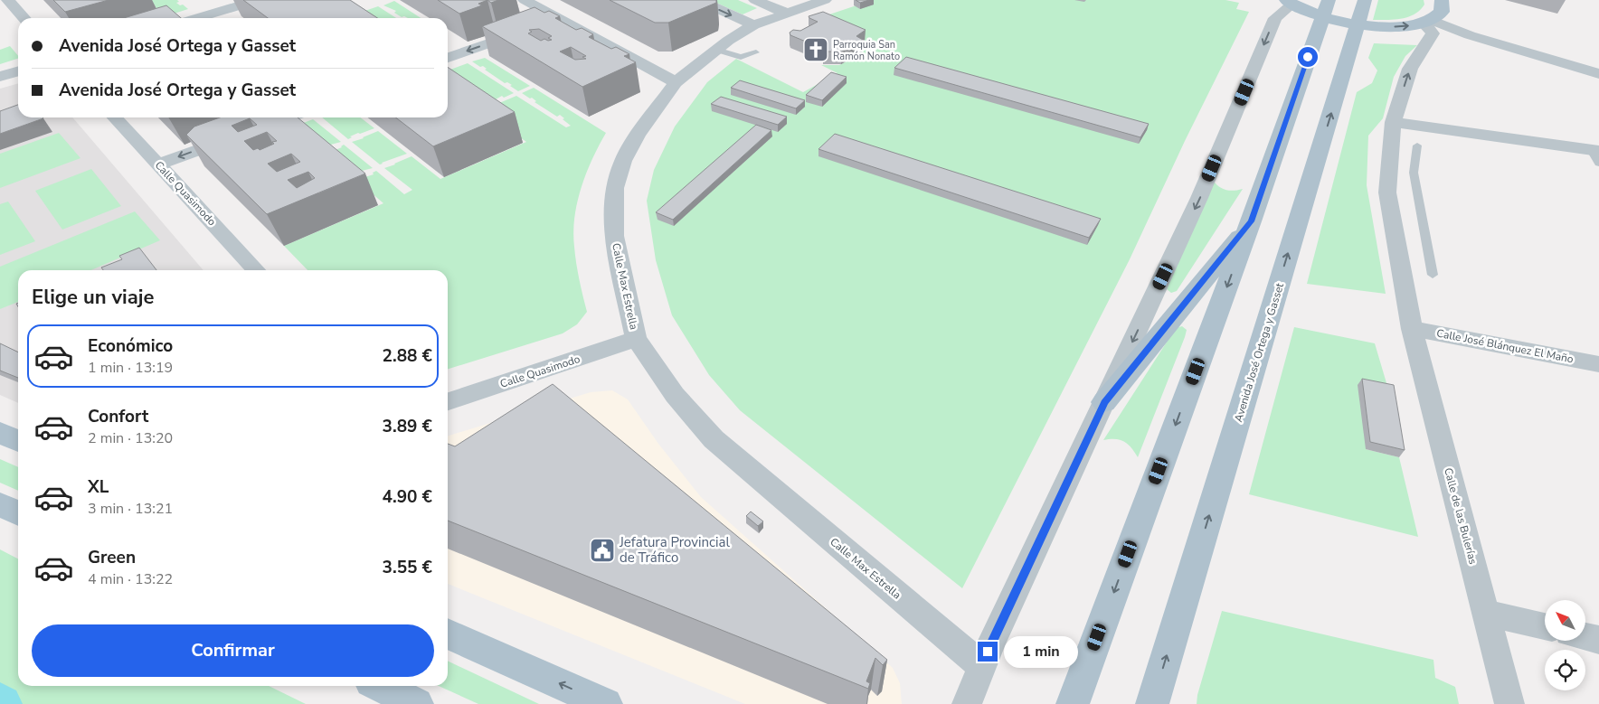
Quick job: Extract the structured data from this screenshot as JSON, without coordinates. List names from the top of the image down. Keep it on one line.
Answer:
{"streets":{"main road":["Avenida José Ortega y Gasset"],"street":["Calle Quasimodo","Calle Max Estrella","Calle José Blánquez El Maño","Calle de las Bulerías"]},"crossings":[["Calle Quasimodo","Calle Max Estrella"],["Calle José Blánquez El Maño","Calle de las Bulerías"]],"places":{"church":["Parroquia San Ramón Nonato"],"public building":["Jefatura Provincial de Tráfico"]},"north":"top left","page":{"banner":["Avenida José Ortega y Gasset","Avenida José Ortega y Gasset"],"heading":"Elige un viaje","list":[{"name":"Económico","note":"1 min · 13:19","value":"2.88 €"},{"name":"Confort","note":"2 min · 13:20","value":"3.89 €"},{"name":"XL","note":"3 min · 13:21","value":"4.90 €"},{"name":"Green","note":"4 min · 13:22","value":"3.55 €"}],"buttons":"Confirmar","bubble":"1 min"}}
